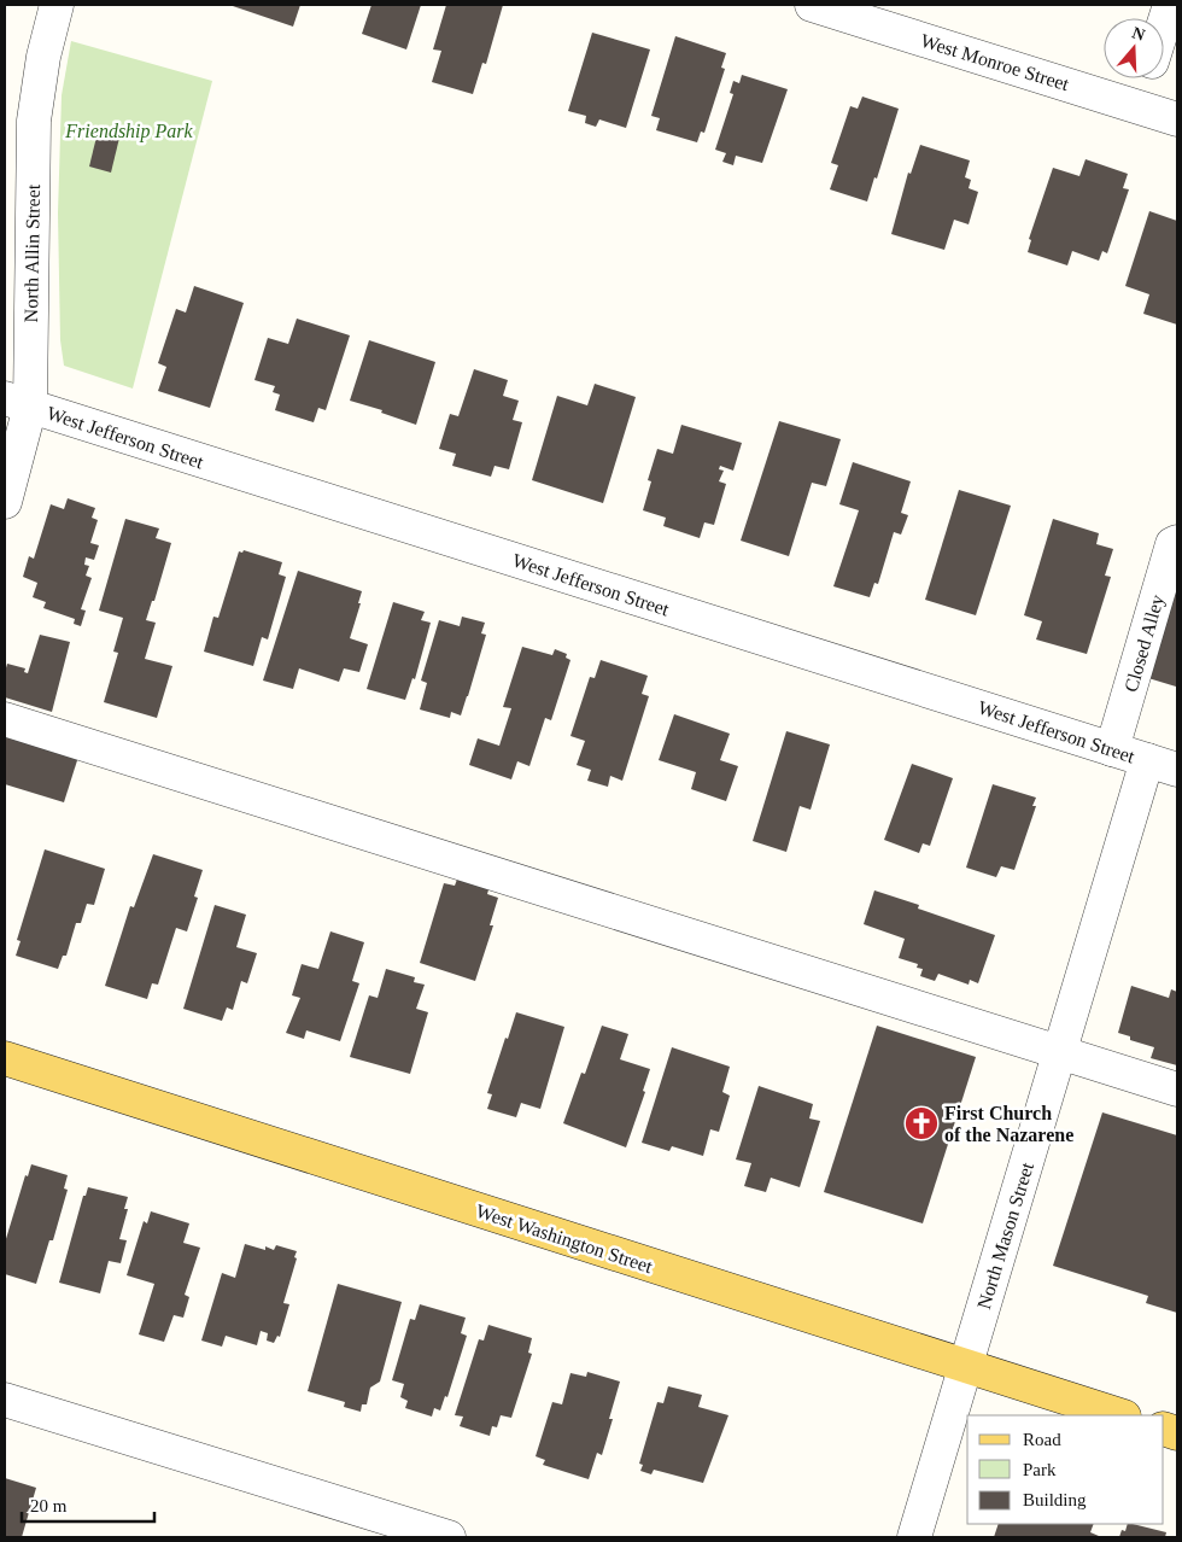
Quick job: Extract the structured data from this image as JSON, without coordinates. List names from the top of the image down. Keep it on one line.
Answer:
{"streets":{"main road":["West Washington Street"],"street":["West Monroe Street","North Allin Street","West Jefferson Street","Closed Alley","North Mason Street"]},"crossings":[["North Allin Street","West Jefferson Street"],["West Jefferson Street","Closed Alley"],["West Jefferson Street","North Mason Street"],["North Mason Street","West Washington Street"]],"parks":["Friendship Park"],"places":{"church":["First Church of the Nazarene"]},"legend":["Road","Park","Building"],"scale_bar":"20 m","north":"top"}
